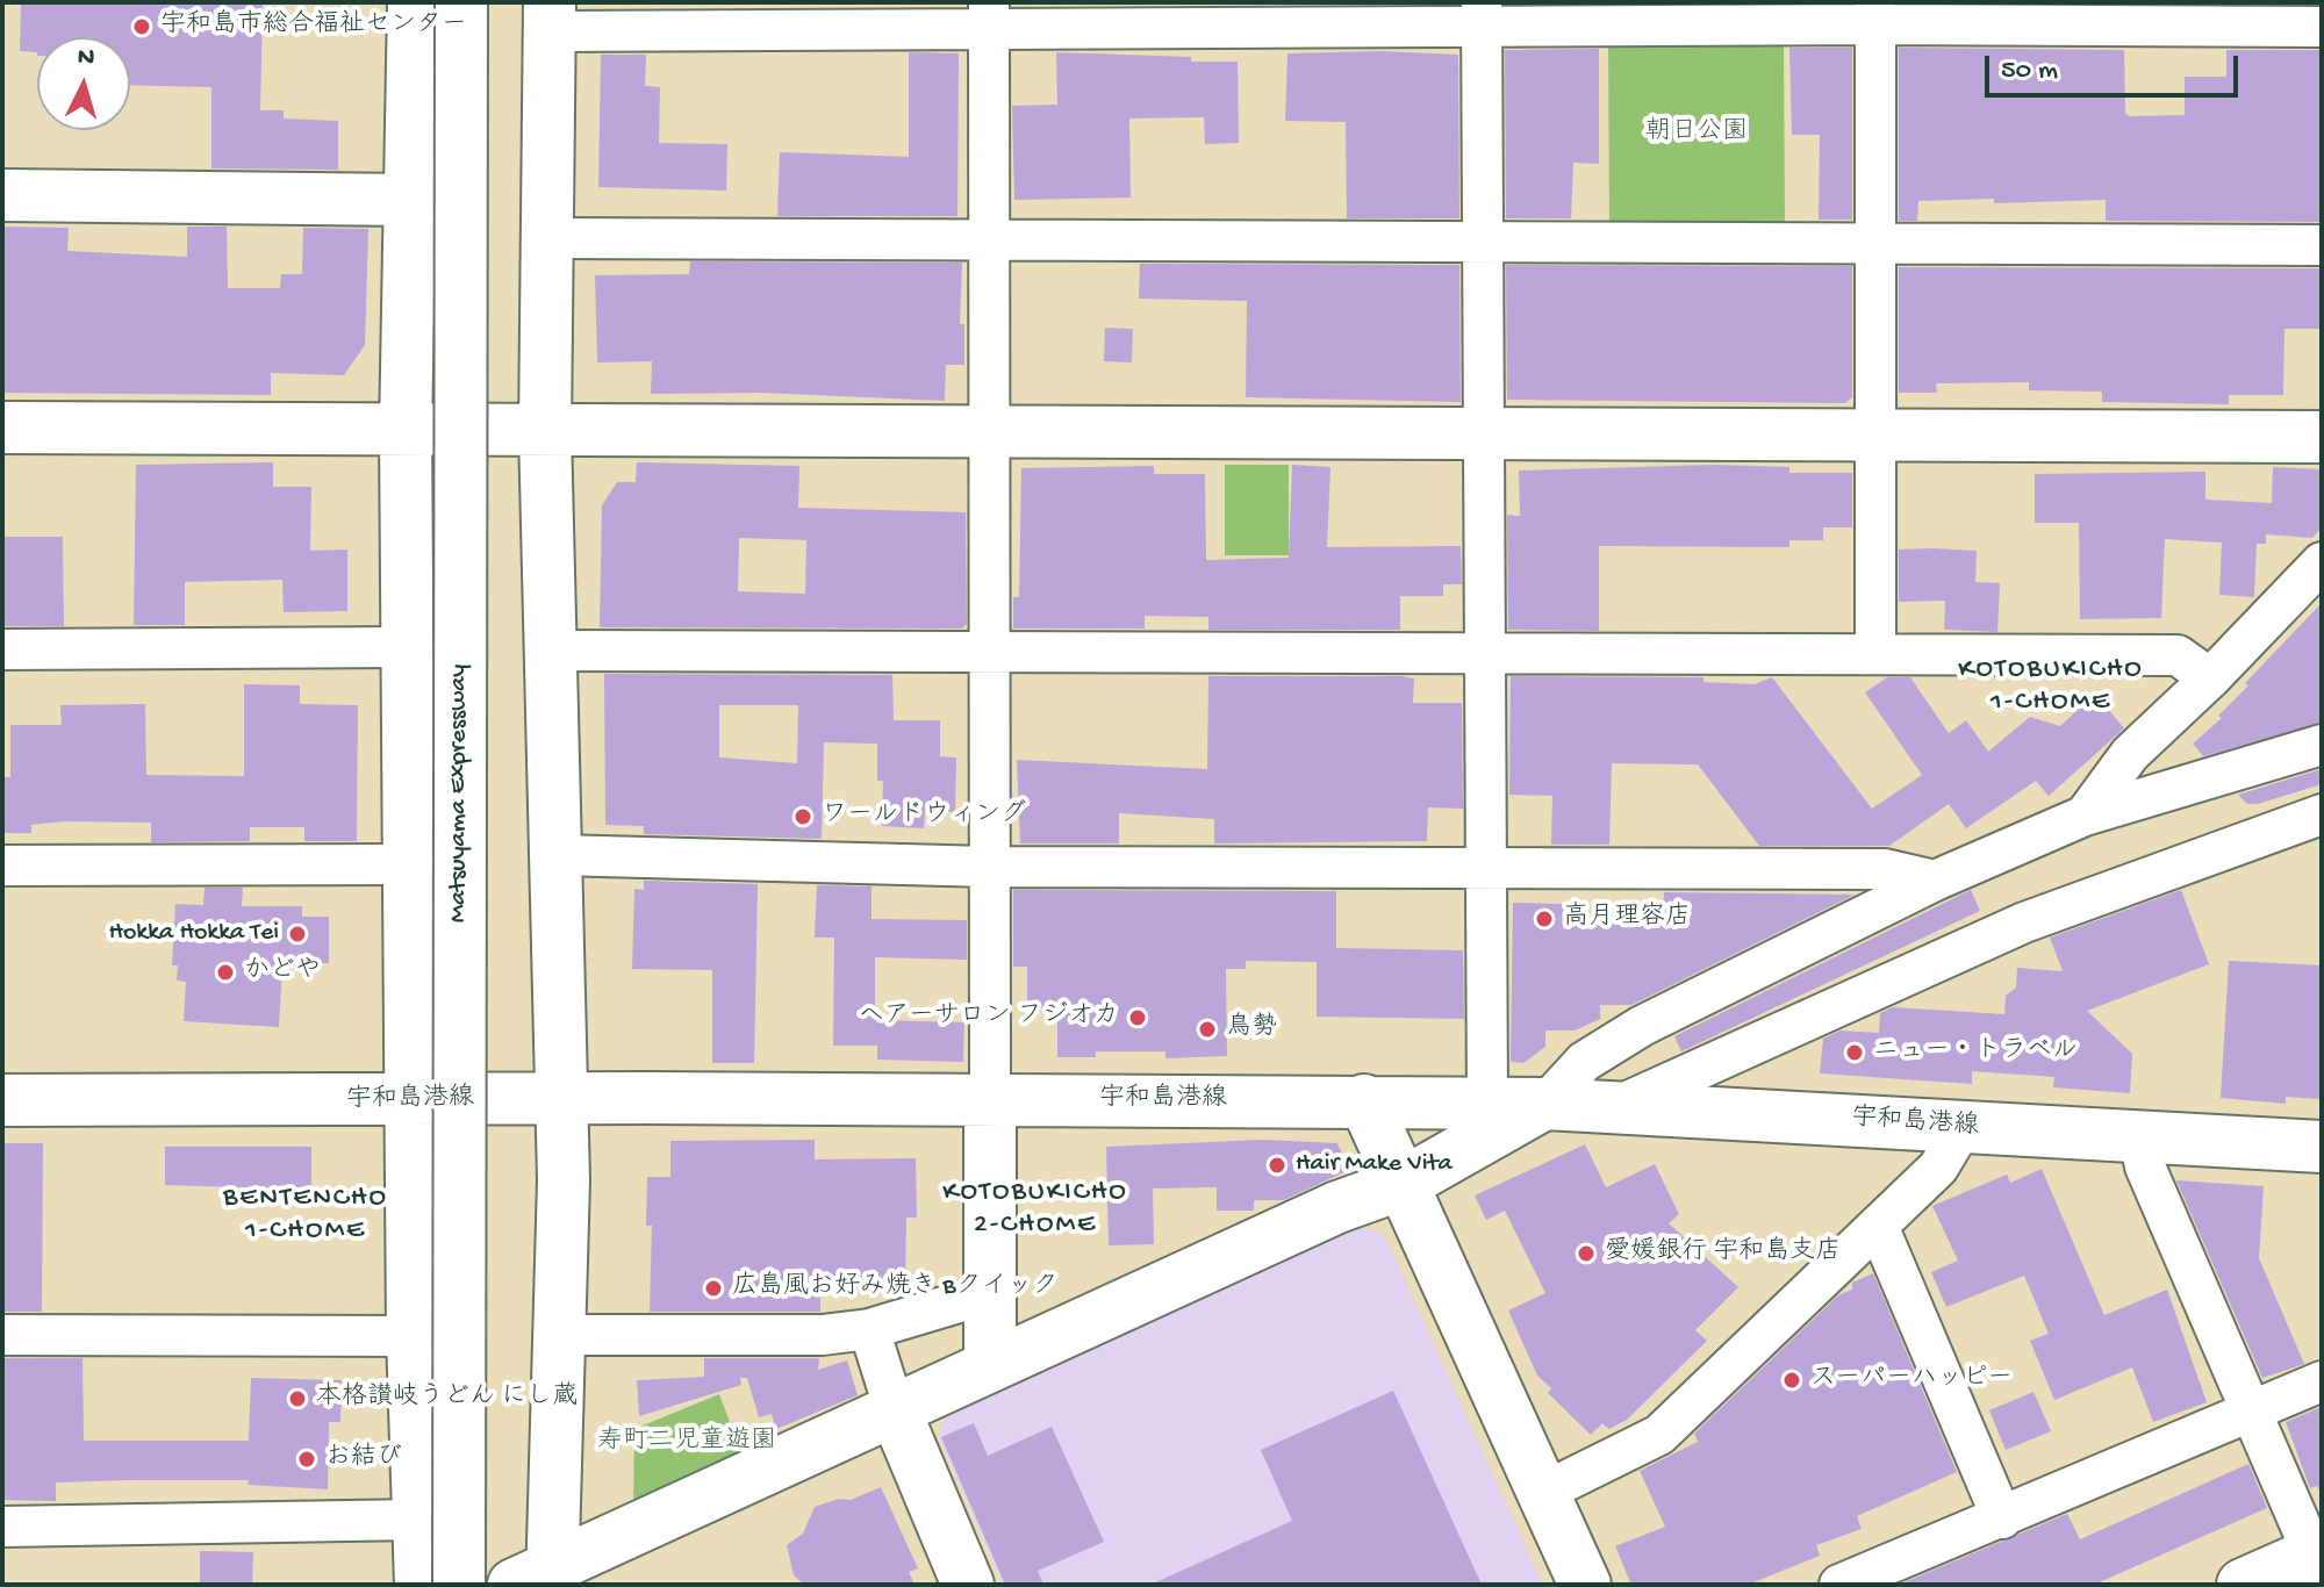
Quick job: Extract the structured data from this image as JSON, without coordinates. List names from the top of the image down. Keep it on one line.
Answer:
{"streets":{"main road":["Matsuyama Expressway","宇和島港線"]},"districts":["KOTOBUKICHO 1-CHOME","KOTOBUKICHO 2-CHOME","BENTENCHO 1-CHOME"],"parks":["朝日公園","寿町二児童遊園"],"places":["宇和島市総合福祉センター","ワールドウィング","高月理容店","Hokka Hokka Tei","かどや","ヘアーサロン フジオカ","鳥勢","ニュー・トラベル","Hair Make Vita","愛媛銀行 宇和島支店","広島風お好み焼き Bクイック","スーパーハッピー","本格讃岐うどん にし蔵","お結び"],"scale_bar":"50 m","north":"top"}
